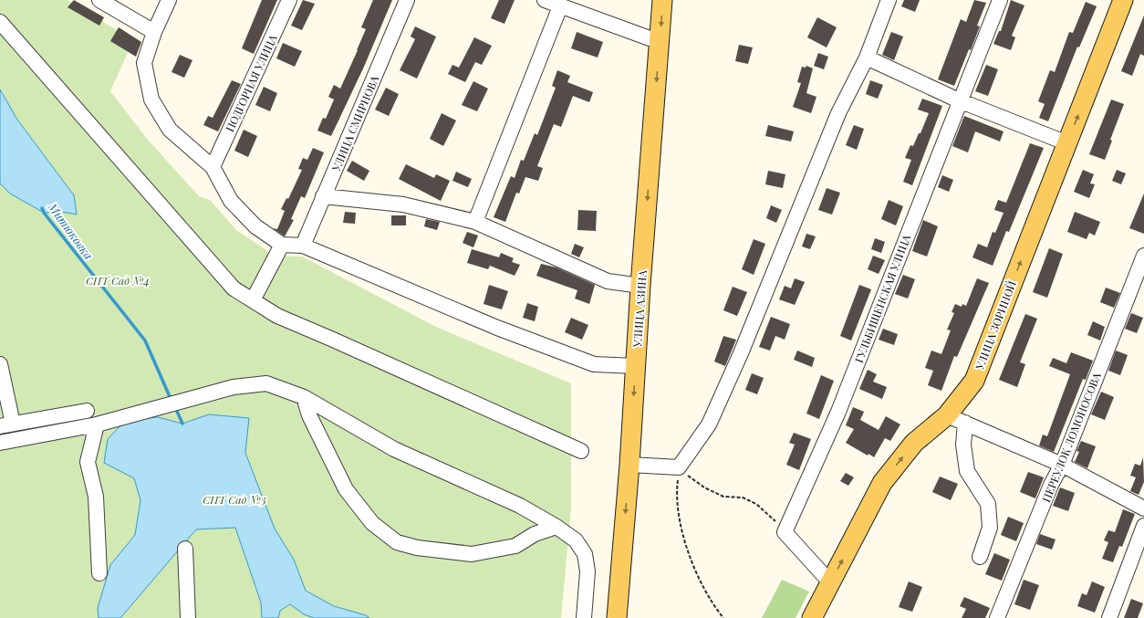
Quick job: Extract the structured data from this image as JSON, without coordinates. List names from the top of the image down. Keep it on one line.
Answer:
{"streets":{"main road":["УЛИЦА АЗИНА","УЛИЦА ЗОРИНОЙ"],"street":["ПОДГОРНАЯ УЛИЦА","УЛИЦА СМИРНОВА","ГУЛЬБИЩЕНСКАЯ УЛИЦА","ПЕРЕУЛОК ЛОМОНОСОВА"]},"one_way":["УЛИЦА АЗИНА","УЛИЦА ЗОРИНОЙ"],"water":["Митюковка"],"parks":["СНТ Сад №4","СНТ Сад №3"]}
